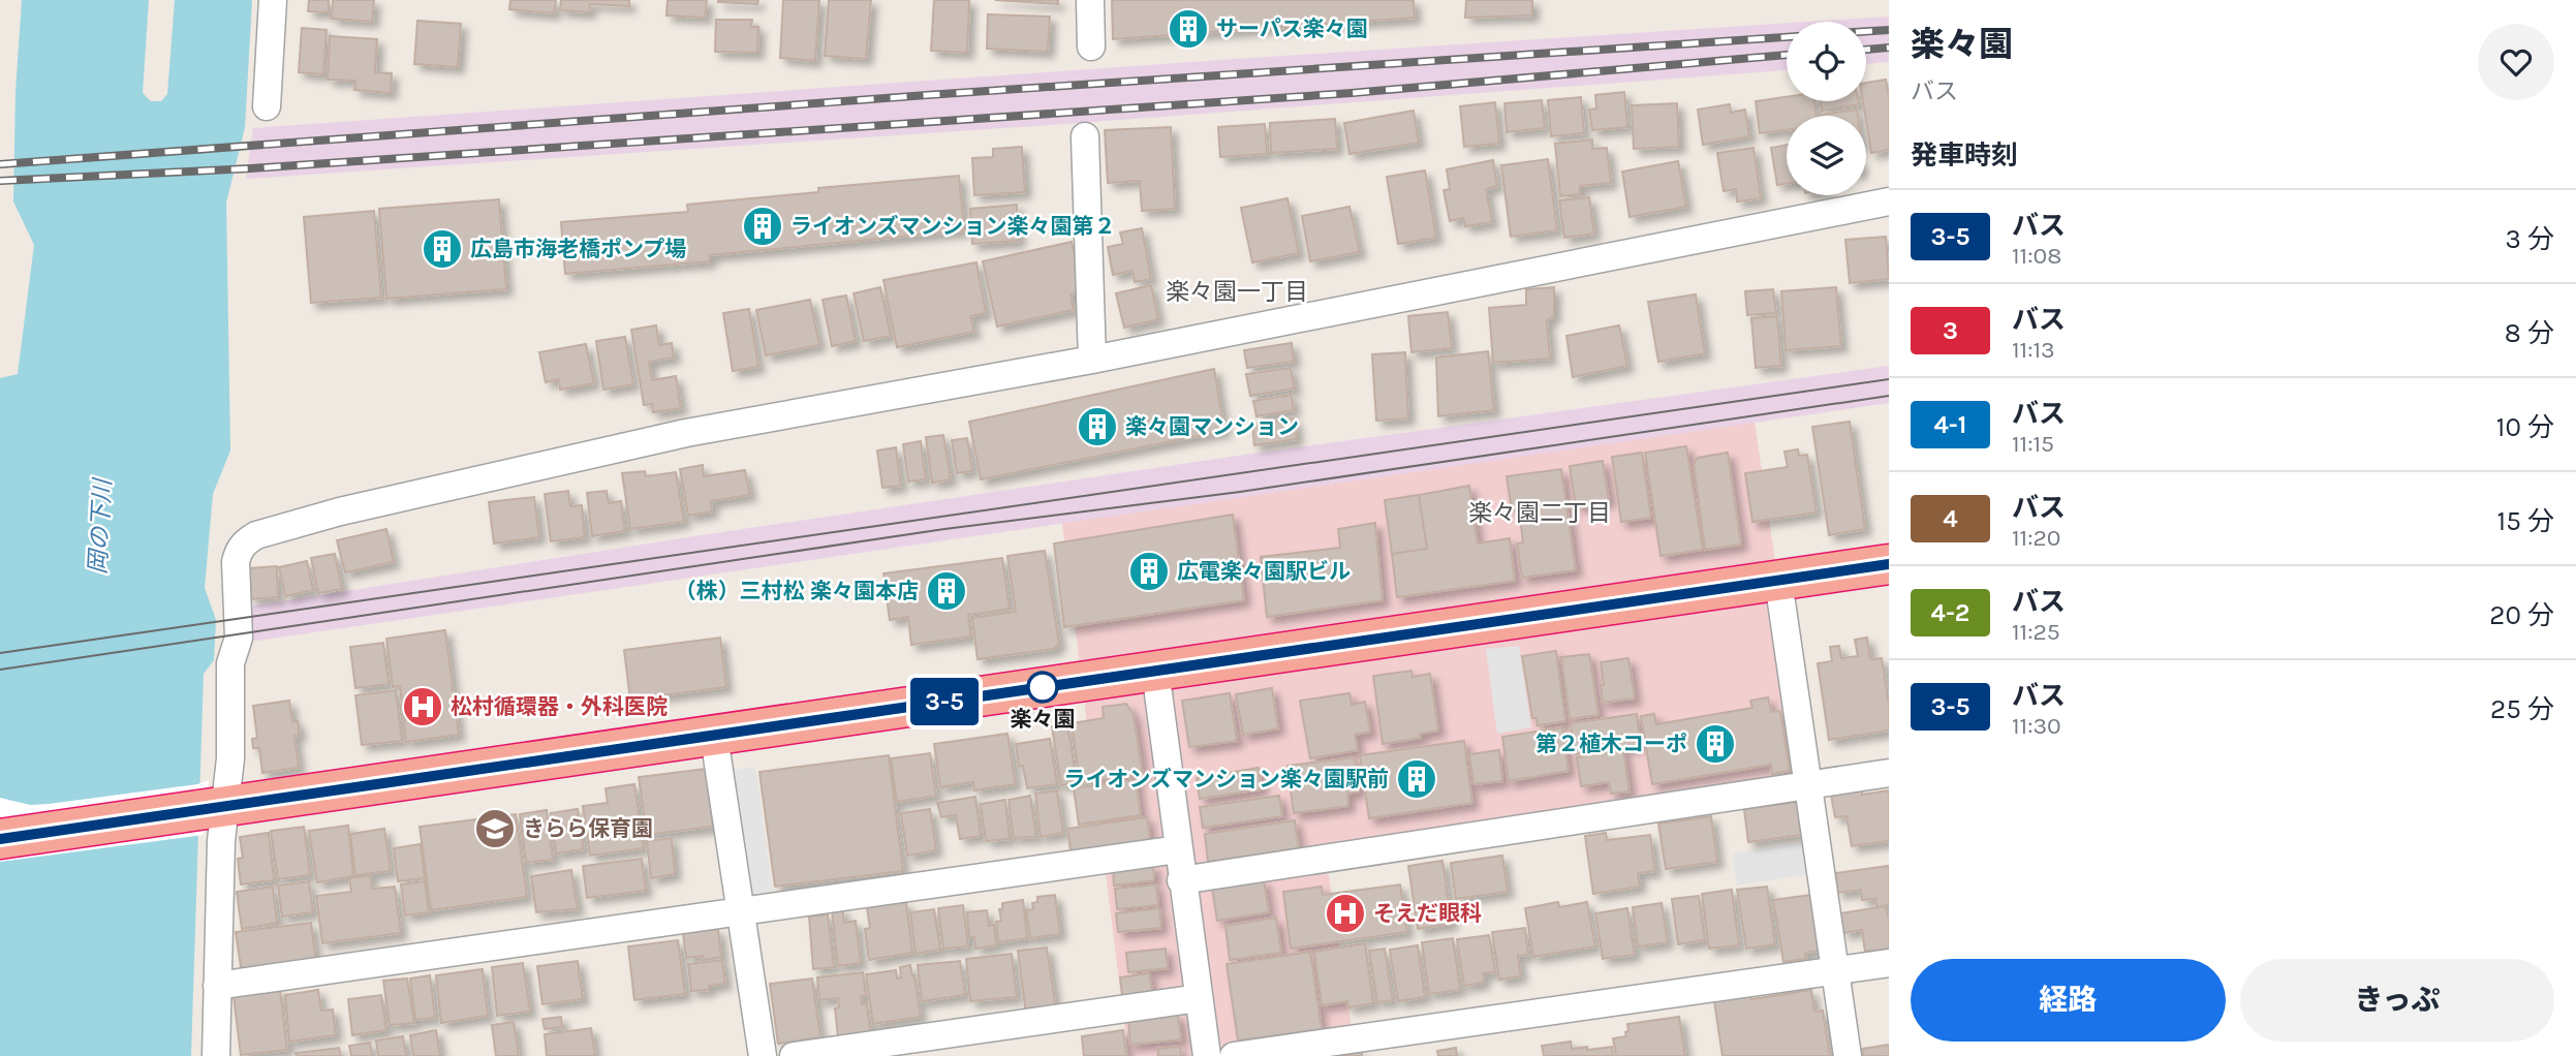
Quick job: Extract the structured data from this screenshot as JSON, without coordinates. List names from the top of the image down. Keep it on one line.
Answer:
{"districts":["楽々園一丁目","楽々園二丁目"],"water":["岡の下川"],"places":{"building":["サーパス楽々園","ライオンズマンション楽々園第２","広島市海老橋ポンプ場","楽々園マンション","広電楽々園駅ビル","（株）三村松 楽々園本店","第２植木コーポ","ライオンズマンション楽々園駅前"],"other":["楽々園"],"hospital":["松村循環器・外科医院","そえだ眼科"],"school or university":["きらら保育園"]},"lines":["bus line 3-5"],"page":{"on_map":"3-5","heading":[["楽々園","バス"],"発車時刻"],"list":[{"mark":"3-5","name":"バス","note":"11:08","value":"3 分"},{"mark":"3","name":"バス","note":"11:13","value":"8 分"},{"mark":"4-1","name":"バス","note":"11:15","value":"10 分"},{"mark":"4","name":"バス","note":"11:20","value":"15 分"},{"mark":"4-2","name":"バス","note":"11:25","value":"20 分"},{"mark":"3-5","name":"バス","note":"11:30","value":"25 分"}],"buttons":["経路","きっぷ"]}}
